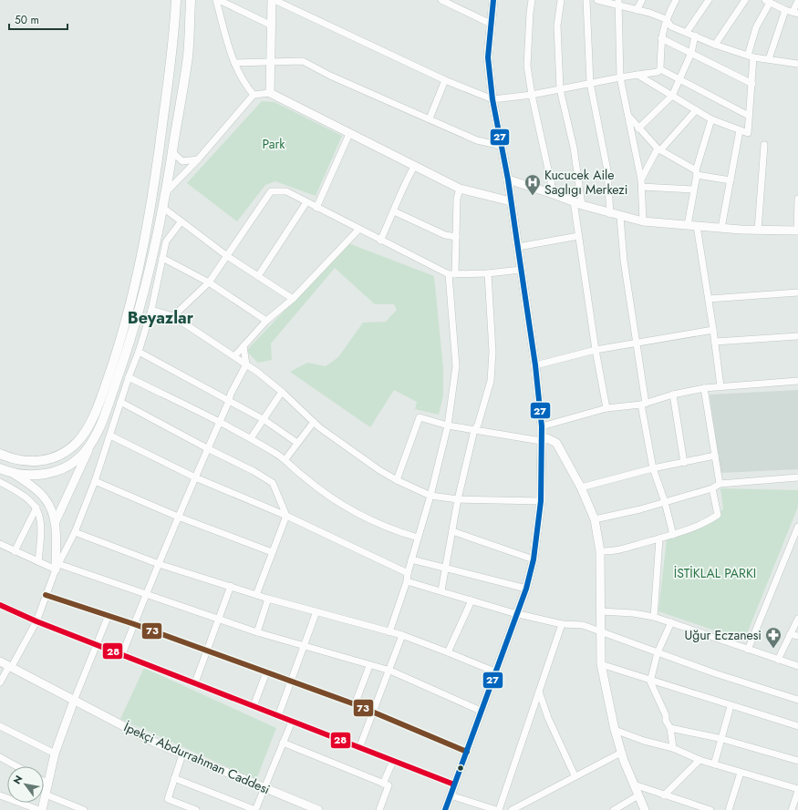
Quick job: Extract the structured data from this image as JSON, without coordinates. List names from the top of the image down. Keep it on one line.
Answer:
{"streets":{"street":["İpekçi Abdurrahman Caddesi"]},"districts":["Beyazlar"],"parks":["Park","İSTİKLAL PARKI"],"places":{"hospital":["Kucucek Aile Saglıgı Merkezi"],"pharmacy":["Uğur Eczanesi"]},"lines":["transit line 27","transit line 73","transit line 28"],"scale_bar":"50 m","north":"top left"}
